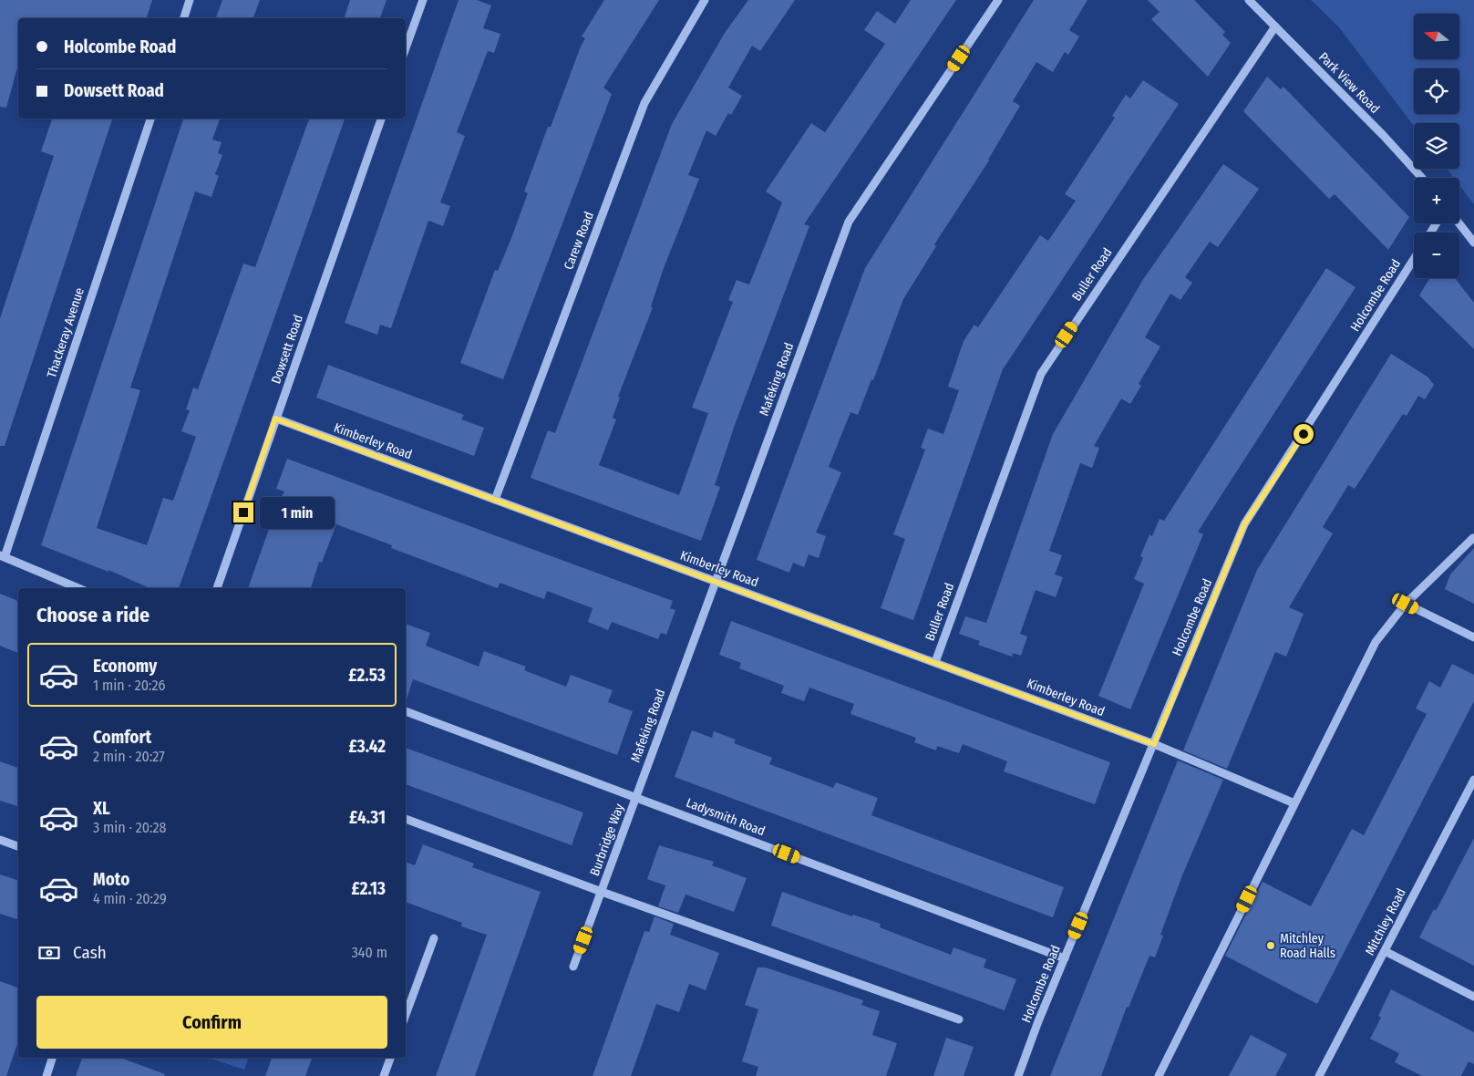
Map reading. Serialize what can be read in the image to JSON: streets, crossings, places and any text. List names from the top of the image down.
{
  "streets": {
    "street": [
      "Park View Road",
      "Carew Road",
      "Buller Road",
      "Holcombe Road",
      "Thackeray Avenue",
      "Dowsett Road",
      "Mafeking Road",
      "Kimberley Road",
      "Ladysmith Road",
      "Burbridge Way",
      "Mitchley Road"
    ]
  },
  "crossings": [
    ["Park View Road", "Buller Road"],
    ["Carew Road", "Kimberley Road"],
    ["Buller Road", "Kimberley Road"],
    ["Holcombe Road", "Kimberley Road"],
    ["Holcombe Road", "Ladysmith Road"],
    ["Dowsett Road", "Kimberley Road"],
    ["Mafeking Road", "Kimberley Road"],
    ["Mafeking Road", "Ladysmith Road"],
    ["Mafeking Road", "Burbridge Way"],
    ["Ladysmith Road", "Burbridge Way"]
  ],
  "places": ["Mitchley Road Halls"],
  "north": "left",
  "page": {
    "map_buttons": ["+", "−"],
    "banner": ["Holcombe Road", "Dowsett Road"],
    "bubble": "1 min",
    "heading": "Choose a ride",
    "list": [
      {
        "name": "Economy",
        "note": "1 min · 20:26",
        "value": "£2.53"
      },
      {
        "name": "Comfort",
        "note": "2 min · 20:27",
        "value": "£3.42"
      },
      {
        "name": "XL",
        "note": "3 min · 20:28",
        "value": "£4.31"
      },
      {
        "name": "Moto",
        "note": "4 min · 20:29",
        "value": "£2.13"
      }
    ],
    "pay": ["Cash", "340 m"],
    "buttons": "Confirm"
  }
}
